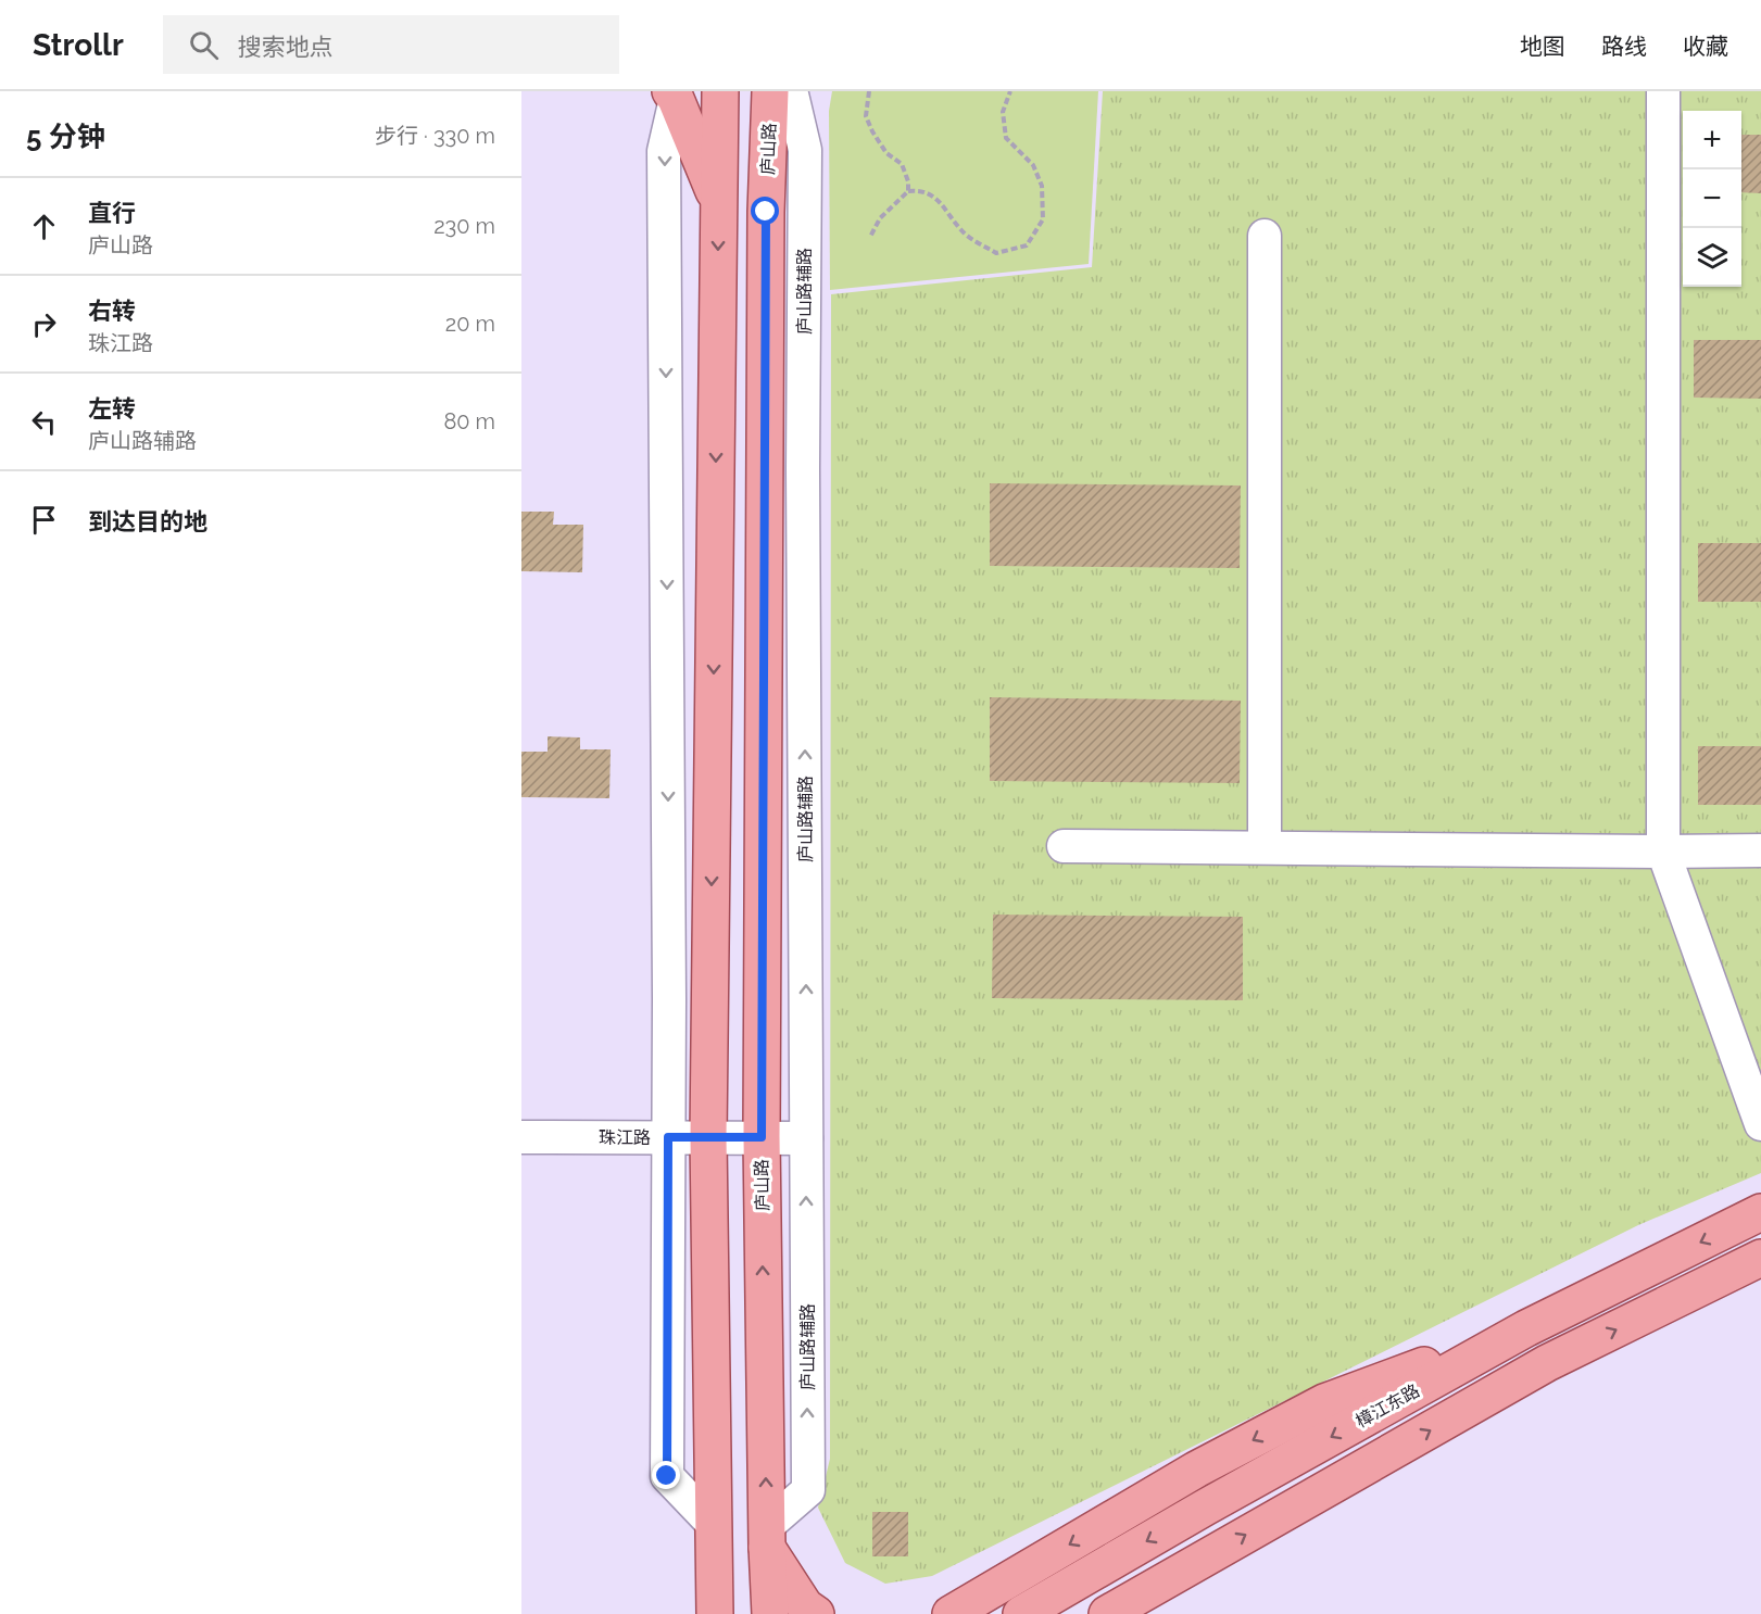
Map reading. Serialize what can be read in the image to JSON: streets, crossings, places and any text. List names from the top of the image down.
{
  "streets": {
    "main road": ["庐山路", "樟江东路"],
    "street": ["庐山路辅路", "珠江路"]
  },
  "crossings": [
    ["庐山路", "庐山路辅路"],
    ["庐山路", "珠江路"],
    ["庐山路辅路", "珠江路"]
  ],
  "page": {
    "header": "Strollr",
    "search": "搜索地点",
    "nav": ["地图", "路线", "收藏"],
    "heading": ["5 分钟", "步行 · 330 m"],
    "map_buttons": ["+", "−"],
    "list": [
      ["直行", "庐山路", "230 m"],
      ["右转", "珠江路", "20 m"],
      ["左转", "庐山路辅路", "80 m"],
      "到达目的地"
    ]
  }
}
